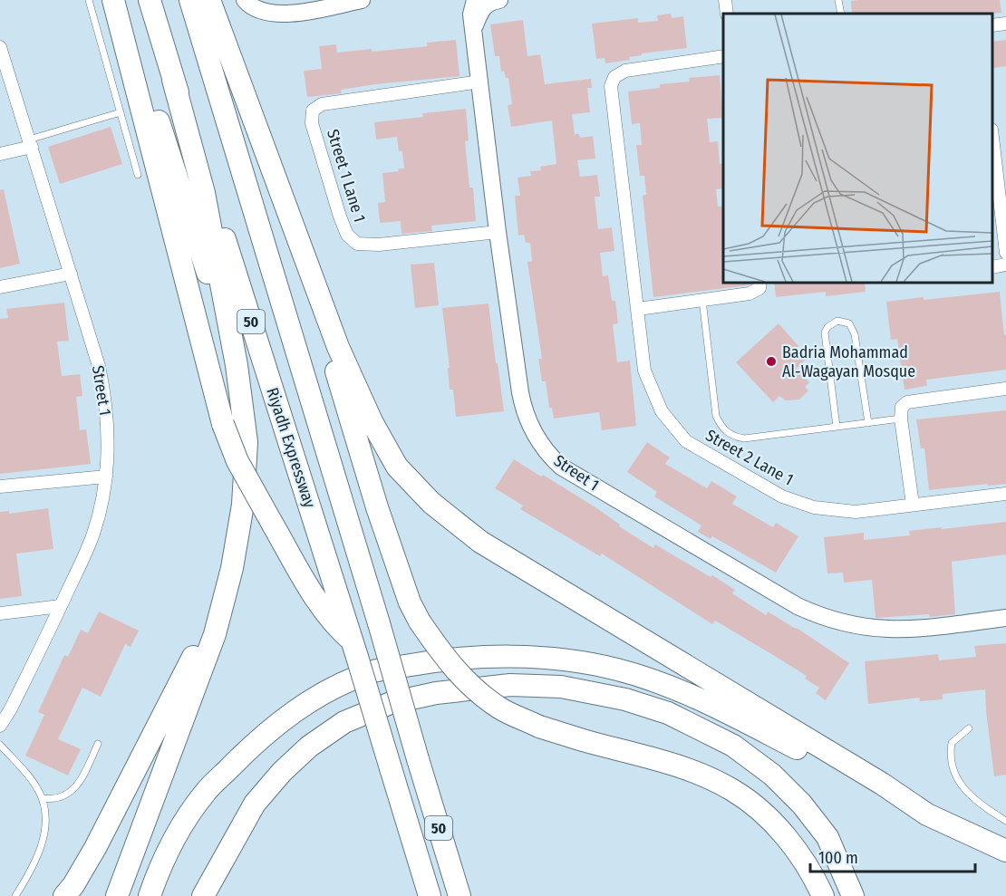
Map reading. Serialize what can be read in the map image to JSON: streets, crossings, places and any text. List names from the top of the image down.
{
  "streets": {
    "highway": ["50", "Riyadh Expressway"],
    "street": ["Street 1 Lane 1", "Street 1", "Street 2 Lane 1"]
  },
  "crossings": [
    ["Street 1 Lane 1", "Street 1"]
  ],
  "places": ["Badria Mohammad Al-Wagayan Mosque"],
  "scale_bar": "100 m"
}
